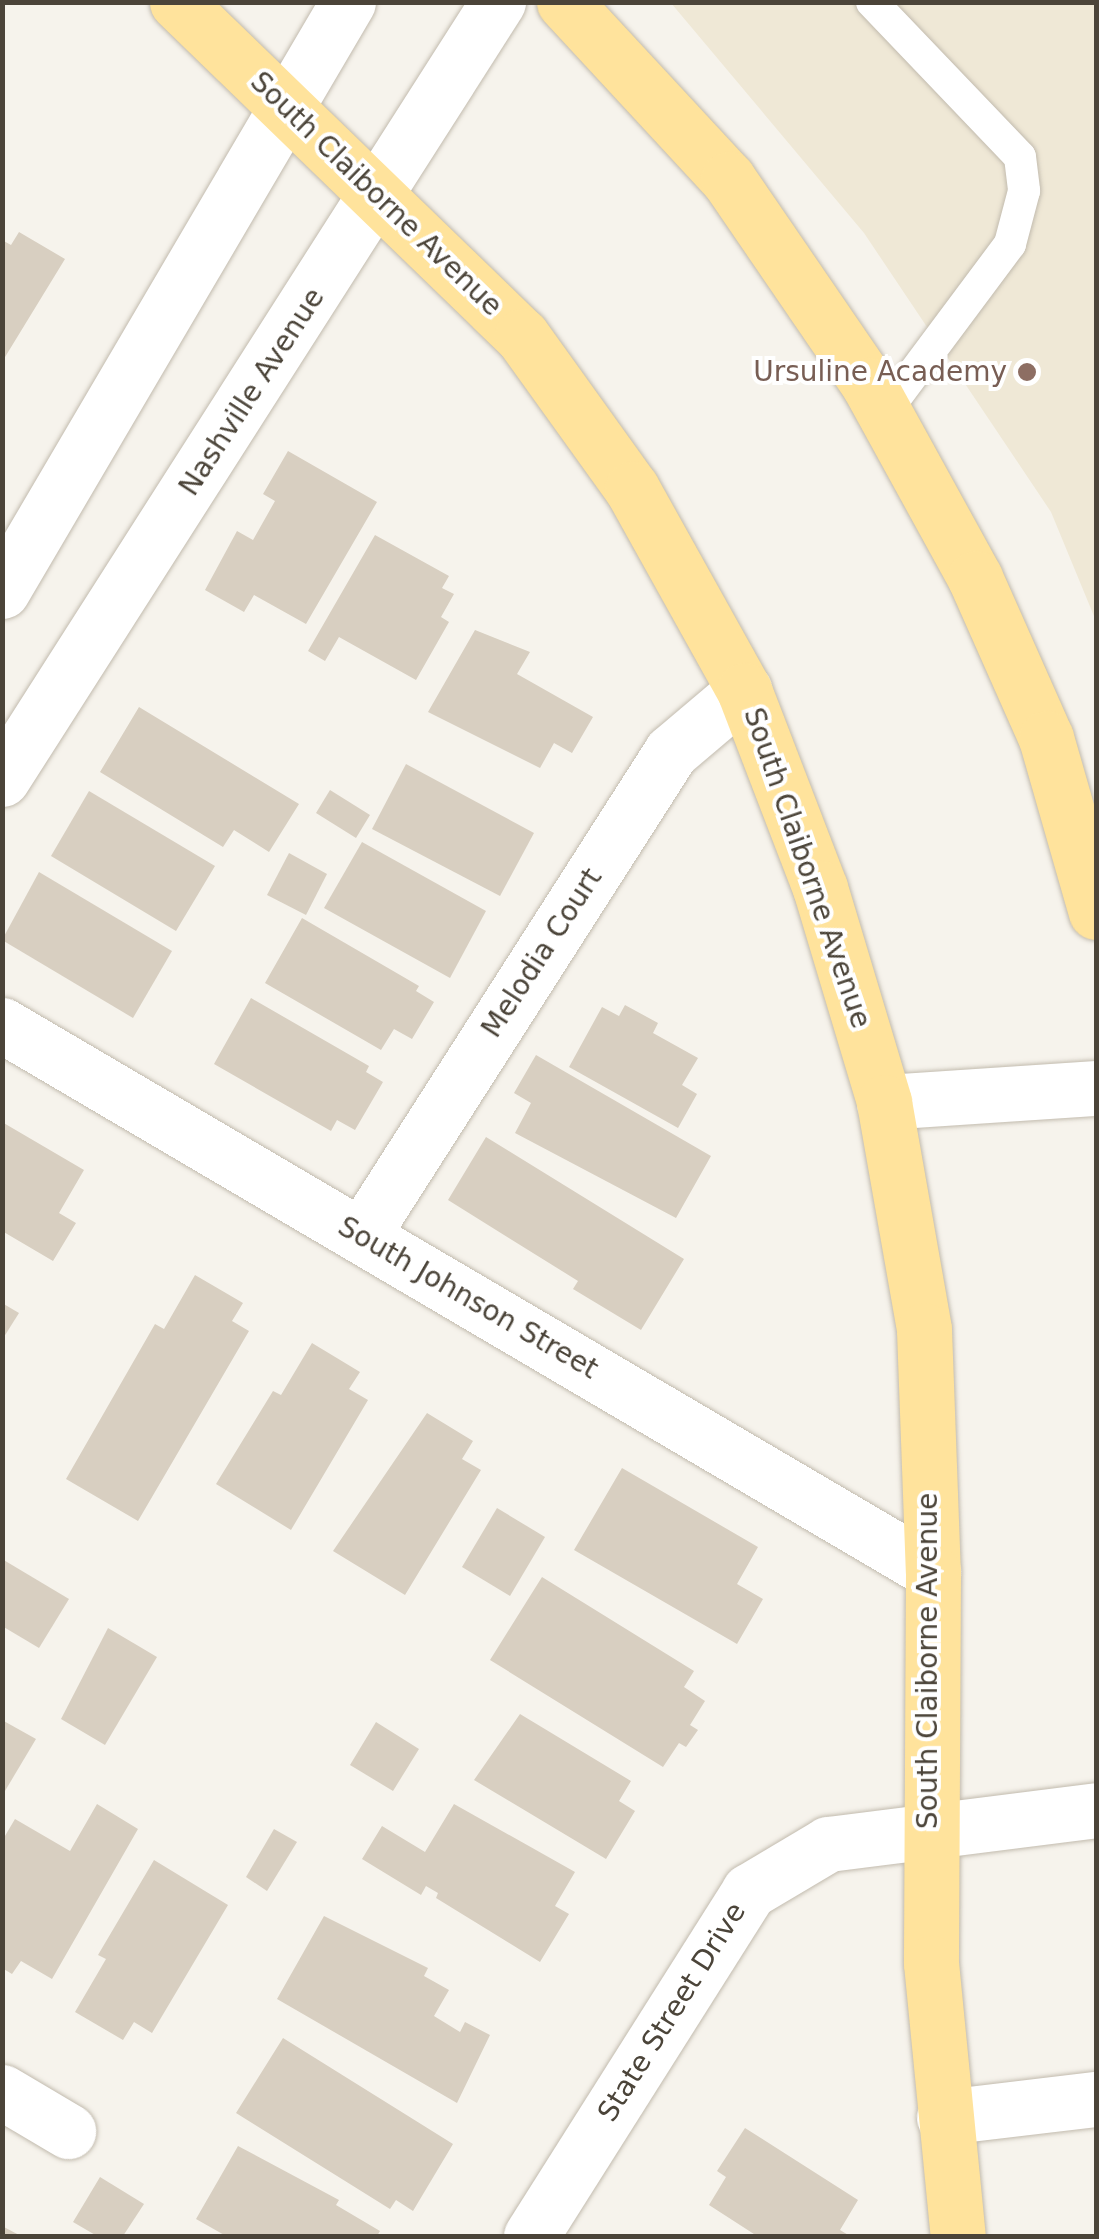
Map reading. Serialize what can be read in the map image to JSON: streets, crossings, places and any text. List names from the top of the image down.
{
  "streets": {
    "main road": ["South Claiborne Avenue"],
    "street": [
      "Nashville Avenue",
      "Melodia Court",
      "South Johnson Street",
      "State Street Drive"
    ]
  },
  "crossings": [
    ["South Claiborne Avenue", "Nashville Avenue"],
    ["South Claiborne Avenue", "Melodia Court"],
    ["South Claiborne Avenue", "South Johnson Street"],
    ["South Claiborne Avenue", "State Street Drive"],
    ["Melodia Court", "South Johnson Street"]
  ],
  "places": ["Ursuline Academy"]
}
